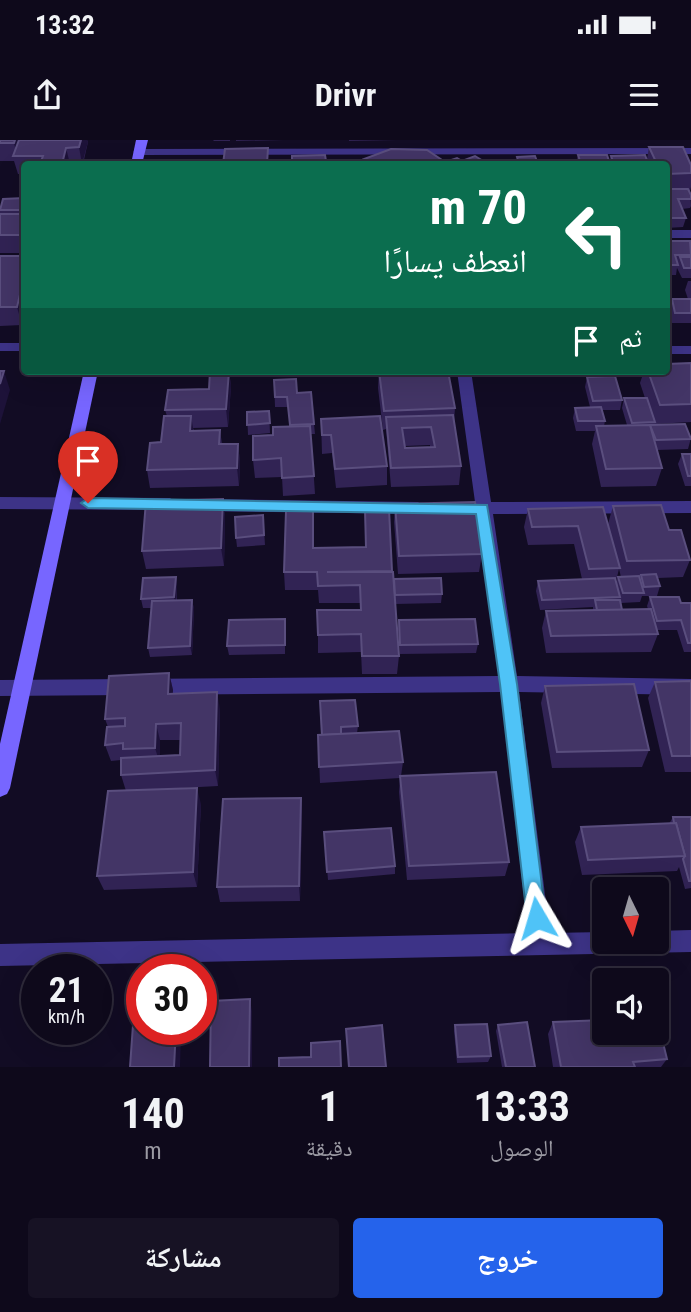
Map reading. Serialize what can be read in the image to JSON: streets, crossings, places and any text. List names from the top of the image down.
{
  "north": "bottom",
  "page": {
    "status": "13:32",
    "header": "Drivr",
    "turn": ["70 m", "انعطف يسارًا"],
    "then": "ثم",
    "speed": "21 km/h",
    "limit": "30",
    "eta": [
      "13:33",
      "الوصول",
      "1",
      "دقيقة",
      "140",
      "m"
    ],
    "buttons": ["خروج", "مشاركة"]
  }
}
